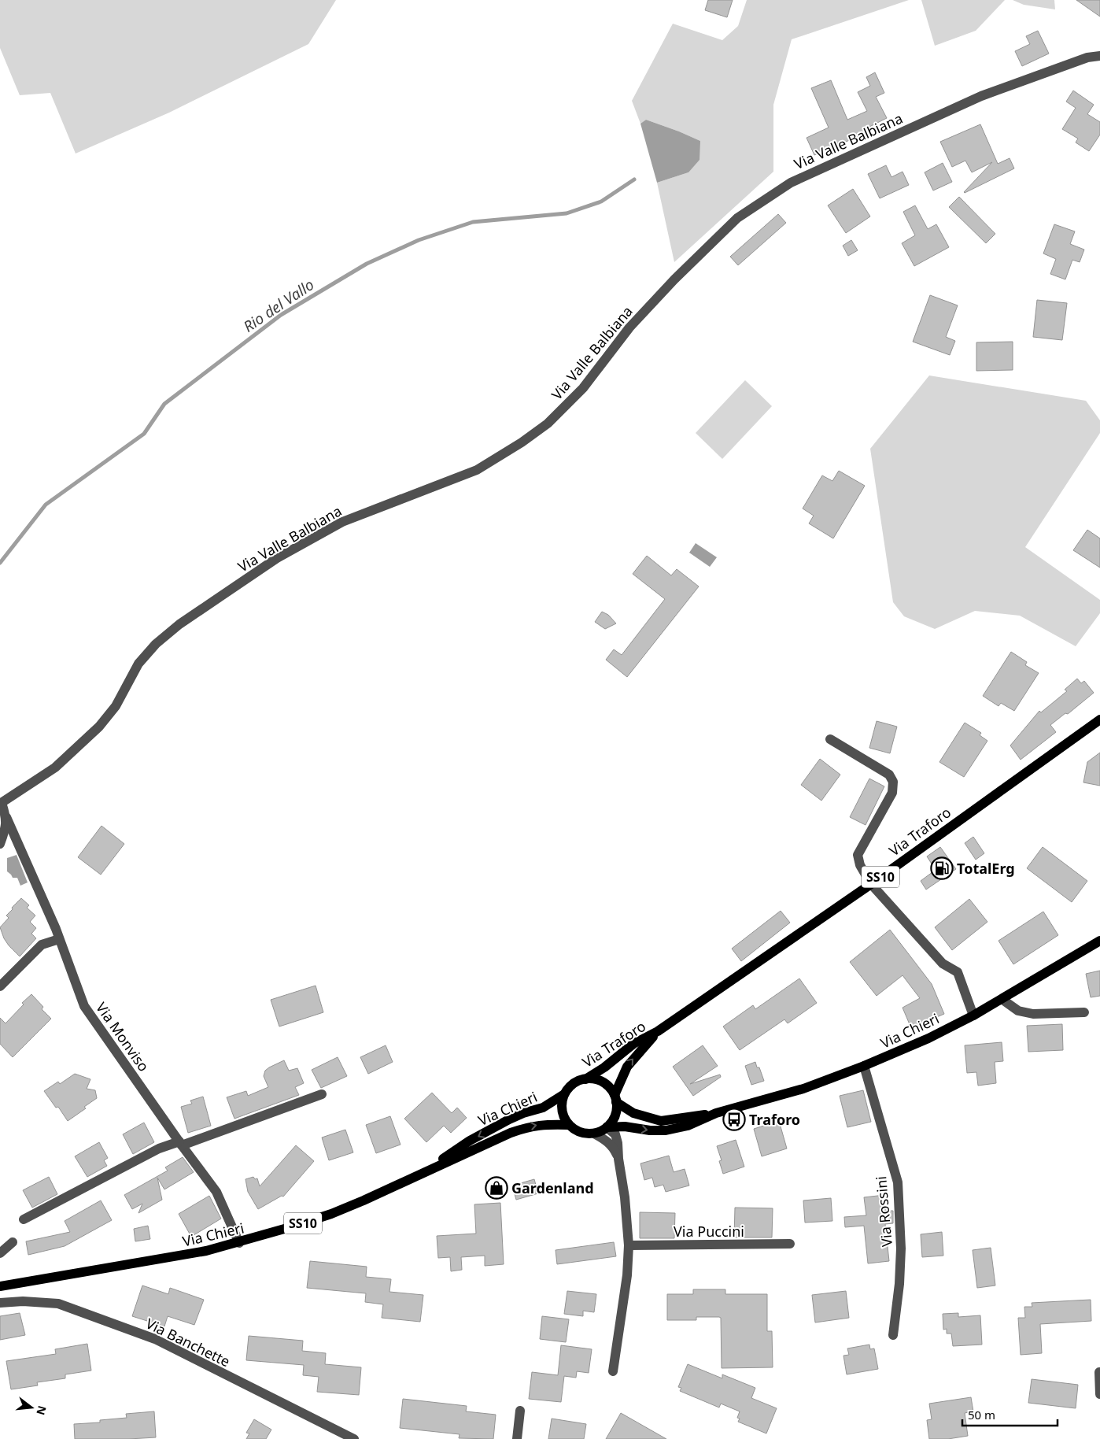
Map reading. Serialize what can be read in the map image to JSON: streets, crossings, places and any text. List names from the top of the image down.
{
  "streets": {
    "main road": ["Via Traforo", "SS10", "Via Chieri"],
    "street": [
      "Via Valle Balbiana",
      "Via Monviso",
      "Via Rossini",
      "Via Puccini",
      "Via Banchette"
    ]
  },
  "crossings": [
    ["Via Valle Balbiana", "Via Monviso"],
    ["Via Traforo", "Via Chieri"],
    ["Via Chieri", "Via Monviso"],
    ["Via Chieri", "Via Rossini"]
  ],
  "water": ["Rio del Vallo"],
  "places": {
    "fuel station": ["TotalErg"],
    "bus stop": ["Traforo"],
    "shop": ["Gardenland"]
  },
  "scale_bar": "50 m",
  "north": "right"
}
